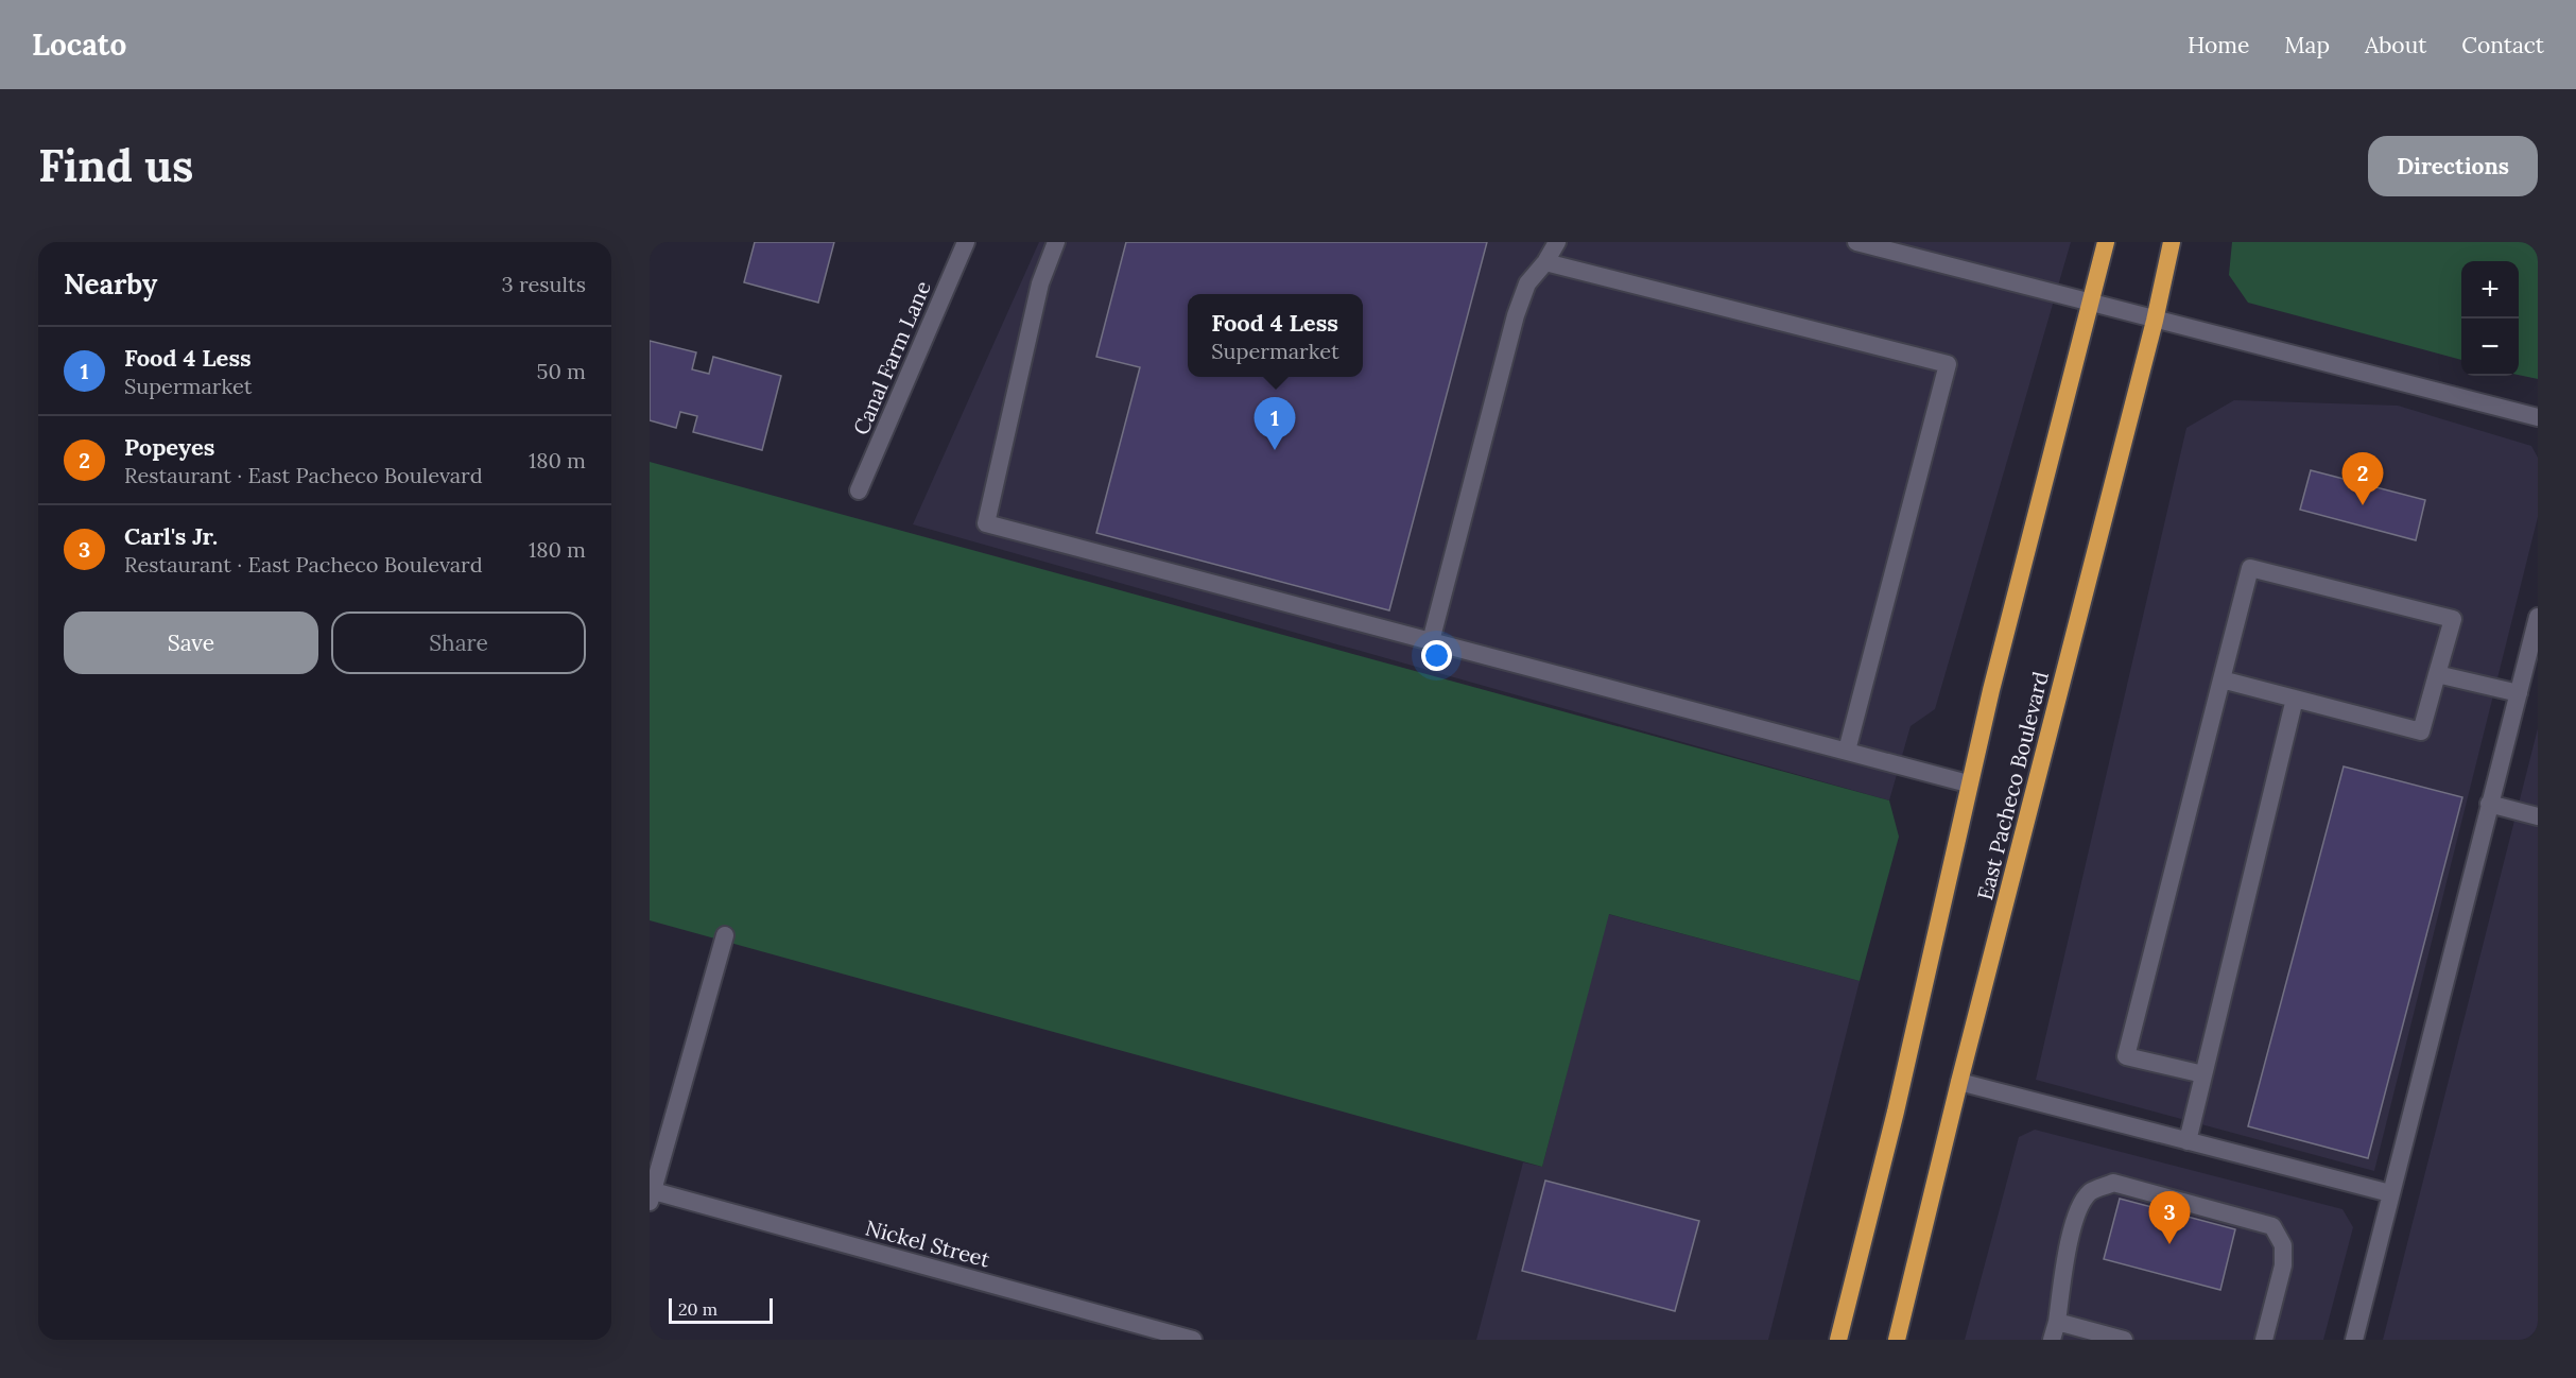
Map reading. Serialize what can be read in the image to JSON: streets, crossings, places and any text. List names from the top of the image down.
{
  "streets": {
    "highway": ["East Pacheco Boulevard"],
    "street": ["Canal Farm Lane", "Nickel Street"]
  },
  "scale_bar": "20 m",
  "page": {
    "header": "Locato",
    "nav": [
      "Home",
      "Map",
      "About",
      "Contact"
    ],
    "buttons": [
      "Directions",
      ["Save", "Share"]
    ],
    "title": "Find us",
    "heading": ["Nearby", "3 results"],
    "map_buttons": ["+", "−"],
    "popup": ["Food 4 Less", "Supermarket"],
    "list": [
      {
        "mark": "1",
        "name": "Food 4 Less",
        "note": "Supermarket",
        "value": "50 m"
      },
      {
        "mark": "2",
        "name": "Popeyes",
        "note": "Restaurant · East Pacheco Boulevard",
        "value": "180 m"
      },
      {
        "mark": "3",
        "name": "Carl's Jr.",
        "note": "Restaurant · East Pacheco Boulevard",
        "value": "180 m"
      }
    ],
    "pins": ["1", "2", "3"],
    "scale": "20 m"
  }
}
